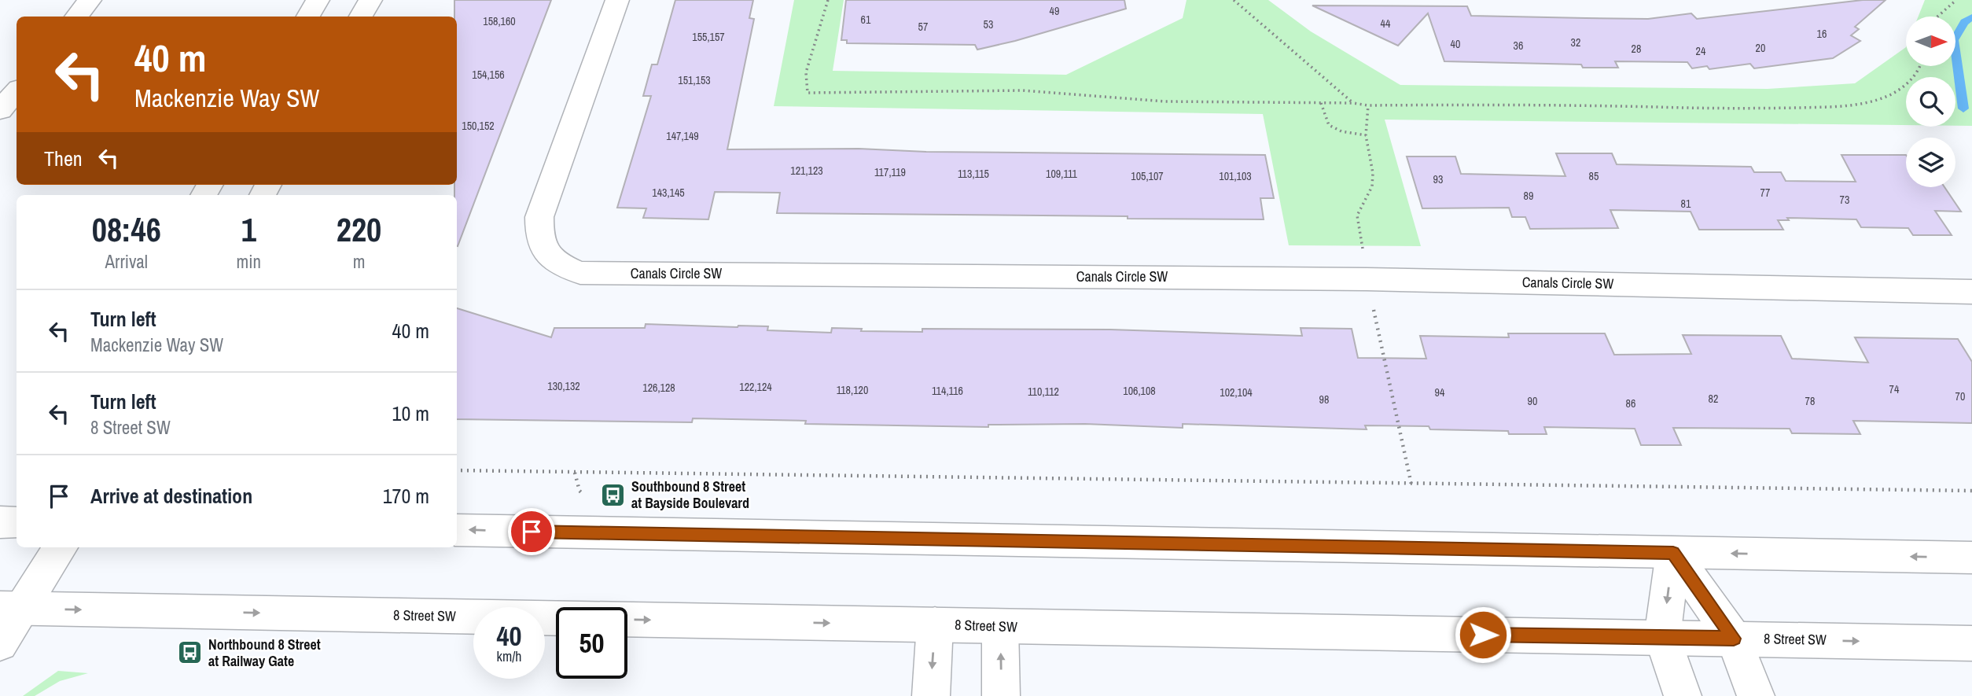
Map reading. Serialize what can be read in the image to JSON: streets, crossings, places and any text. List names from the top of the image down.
{
  "streets": {
    "main road": ["Canals Circle SW", "8 Street SW"]
  },
  "places": {
    "bus stop": ["Southbound 8 Street at Bayside Boulevard", "Northbound 8 Street at Railway Gate"]
  },
  "house_numbers": [
    "49",
    "61",
    "158,160",
    "44",
    "53",
    "57",
    "16",
    "155,157",
    "32",
    "40",
    "36",
    "20",
    "28",
    "24",
    "154,156",
    "151,153",
    "150,152",
    "147,149",
    "121,123",
    "117,119",
    "113,115",
    "109,111",
    "105,107",
    "101,103",
    "85",
    "93",
    "143,145",
    "77",
    "89",
    "73",
    "81",
    "130,132",
    "122,124",
    "126,128",
    "74",
    "118,120",
    "114,116",
    "106,108",
    "110,112",
    "102,104",
    "94",
    "70",
    "82",
    "98",
    "90",
    "78",
    "86"
  ],
  "north": "right",
  "page": {
    "turn": ["40 m", "Mackenzie Way SW"],
    "then": "Then",
    "eta": [
      "08:46",
      "Arrival",
      "1",
      "min",
      "220",
      "m"
    ],
    "list": [
      {
        "name": "Turn left",
        "note": "Mackenzie Way SW",
        "value": "40 m"
      },
      {
        "name": "Turn left",
        "note": "8 Street SW",
        "value": "10 m"
      },
      {
        "name": "Arrive at destination",
        "value": "170 m"
      }
    ],
    "speed": "40 km/h",
    "limit": "50"
  }
}
